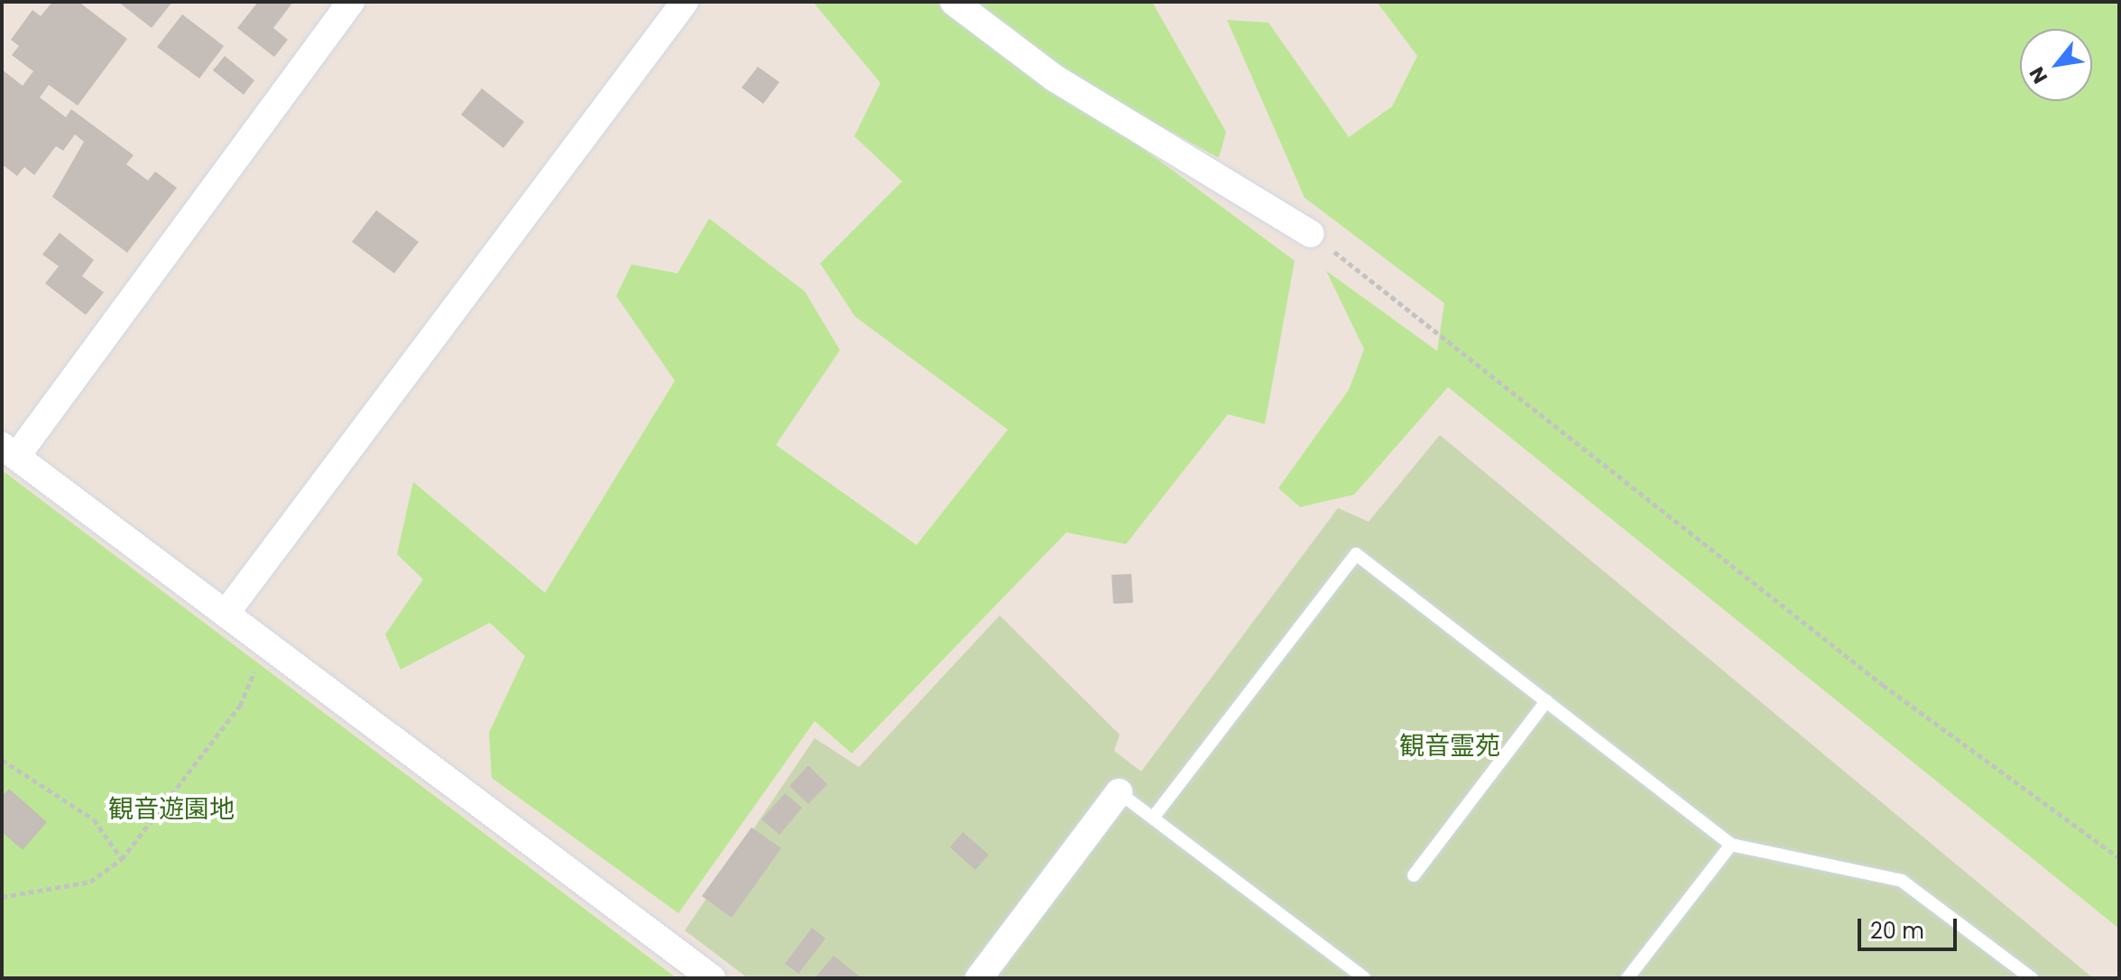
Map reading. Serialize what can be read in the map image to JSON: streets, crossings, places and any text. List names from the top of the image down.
{
  "parks": ["観音霊苑", "観音遊園地"],
  "scale_bar": "20 m",
  "north": "bottom left"
}
